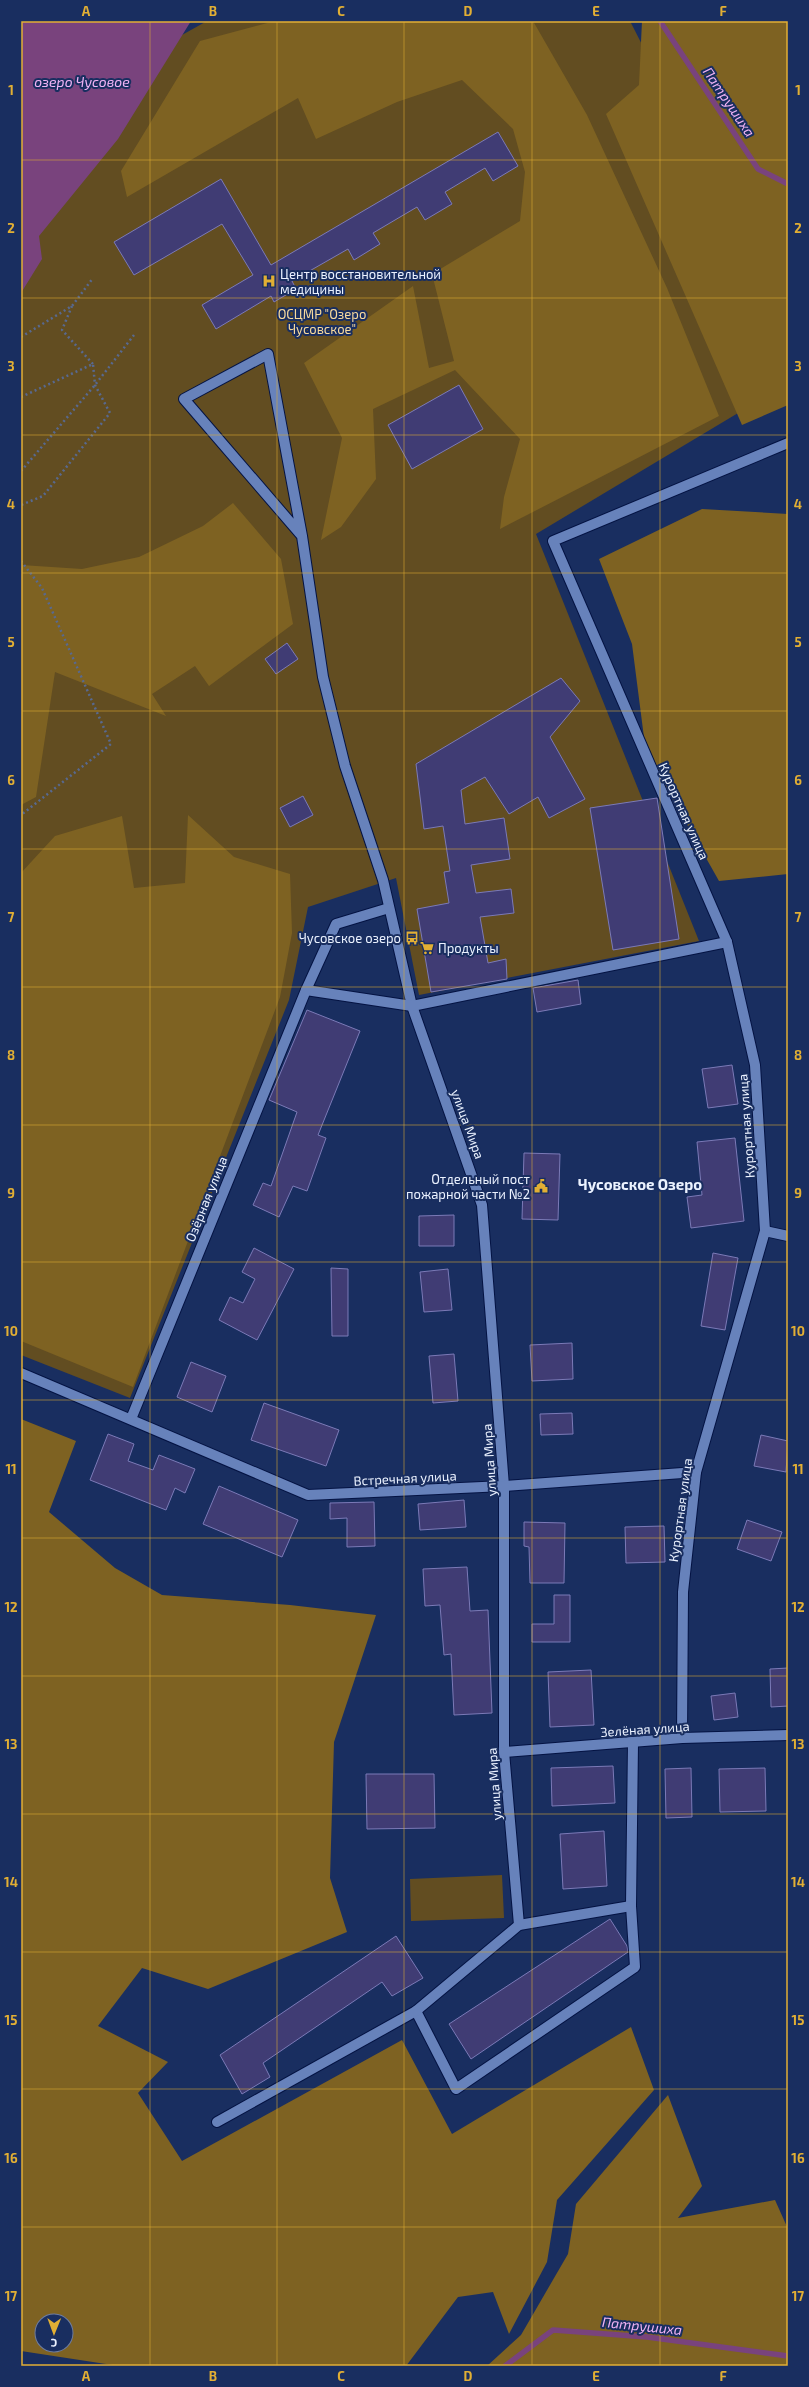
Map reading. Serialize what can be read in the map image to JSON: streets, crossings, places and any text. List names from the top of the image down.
{
  "streets": {
    "street": [
      "Курортная улица",
      "улица Мира",
      "Озёрная улица",
      "Встречная улица",
      "Зелёная улица"
    ]
  },
  "crossings": [
    ["Курортная улица", "Встречная улица"],
    ["Курортная улица", "Зелёная улица"],
    ["улица Мира", "Озёрная улица"],
    ["улица Мира", "Встречная улица"],
    ["улица Мира", "Зелёная улица"],
    ["Озёрная улица", "Встречная улица"]
  ],
  "districts": ["Чусовское Озеро"],
  "water": ["озеро Чусовое", "Патрушиха"],
  "parks": ["ОСЦМР \"Озеро Чусовское\""],
  "places": {
    "hospital": ["Центр восстановительной медицины"],
    "bus stop": ["Чусовское озеро"],
    "supermarket": ["Продукты"],
    "public building": ["Отдельный пост пожарной части №2"]
  },
  "north": "bottom",
  "grid": {
    "columns": [
      "A",
      "B",
      "C",
      "D",
      "E",
      "F"
    ],
    "rows": [
      "1",
      "2",
      "3",
      "4",
      "5",
      "6",
      "7",
      "8",
      "9",
      "10",
      "11",
      "12",
      "13",
      "14",
      "15",
      "16",
      "17"
    ]
  }
}
